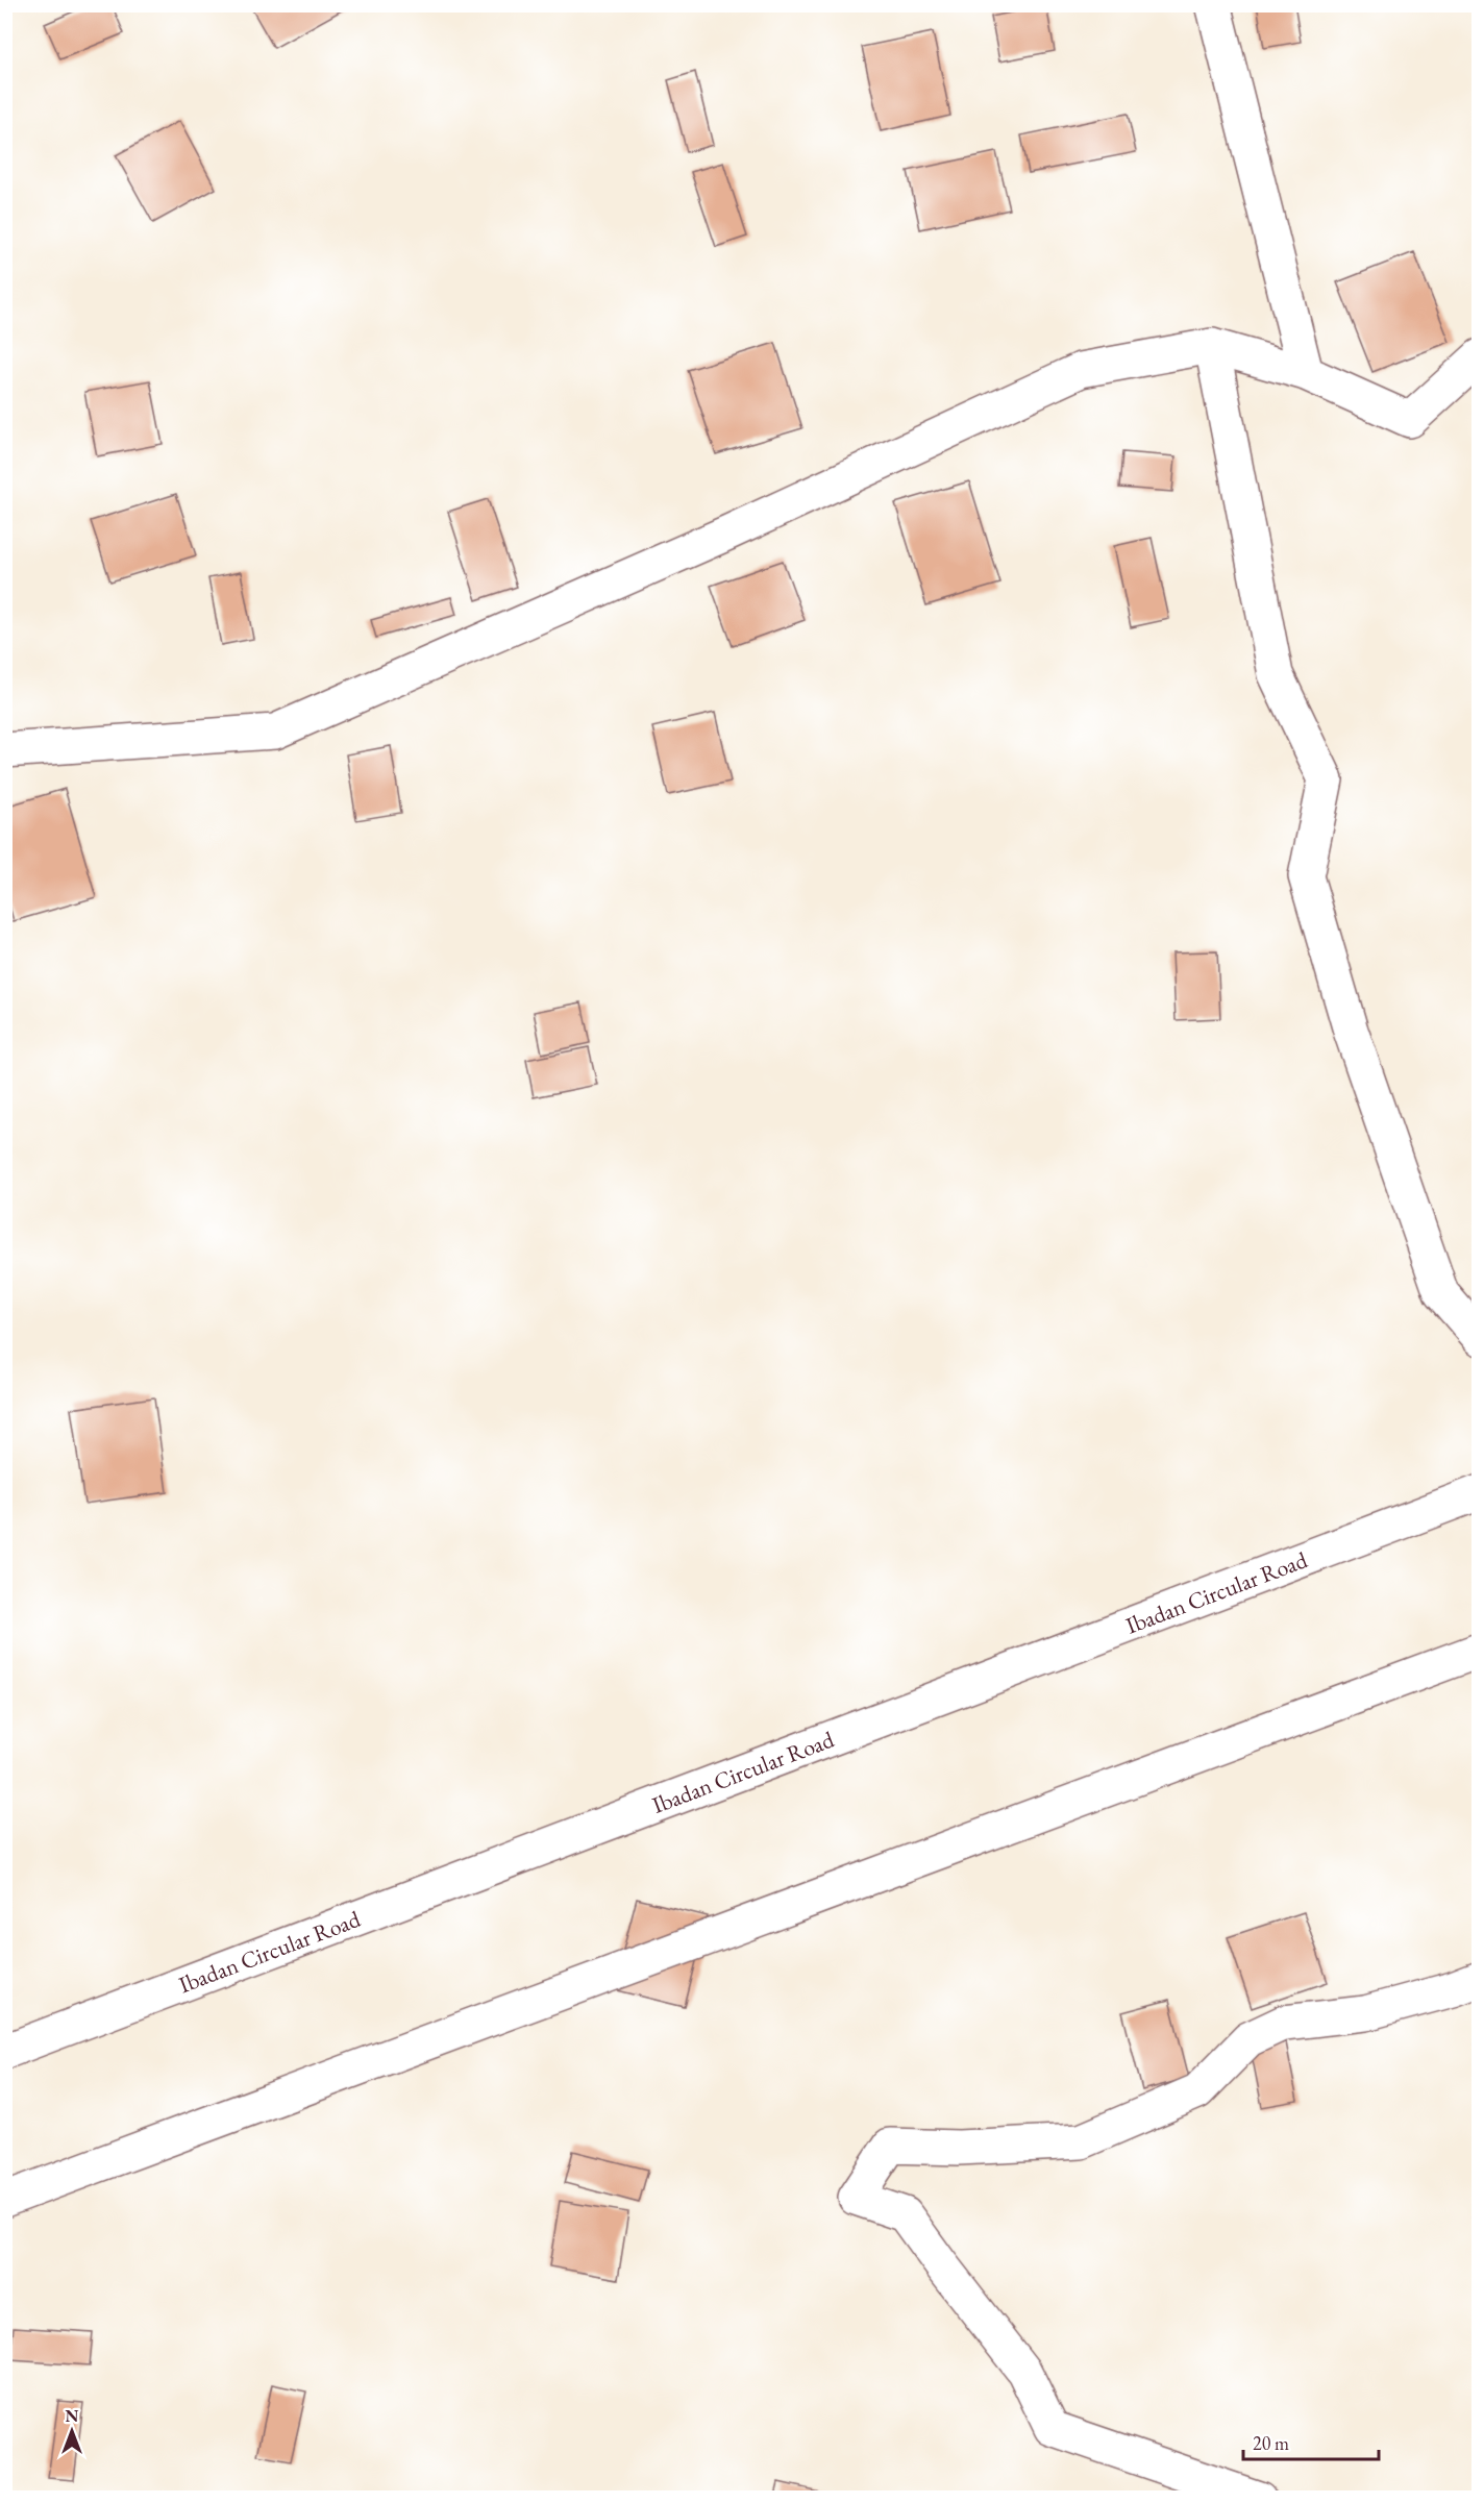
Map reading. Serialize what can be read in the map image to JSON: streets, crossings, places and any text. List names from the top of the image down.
{
  "streets": {
    "main road": ["Ibadan Circular Road"]
  },
  "scale_bar": "20 m",
  "north": "top"
}
